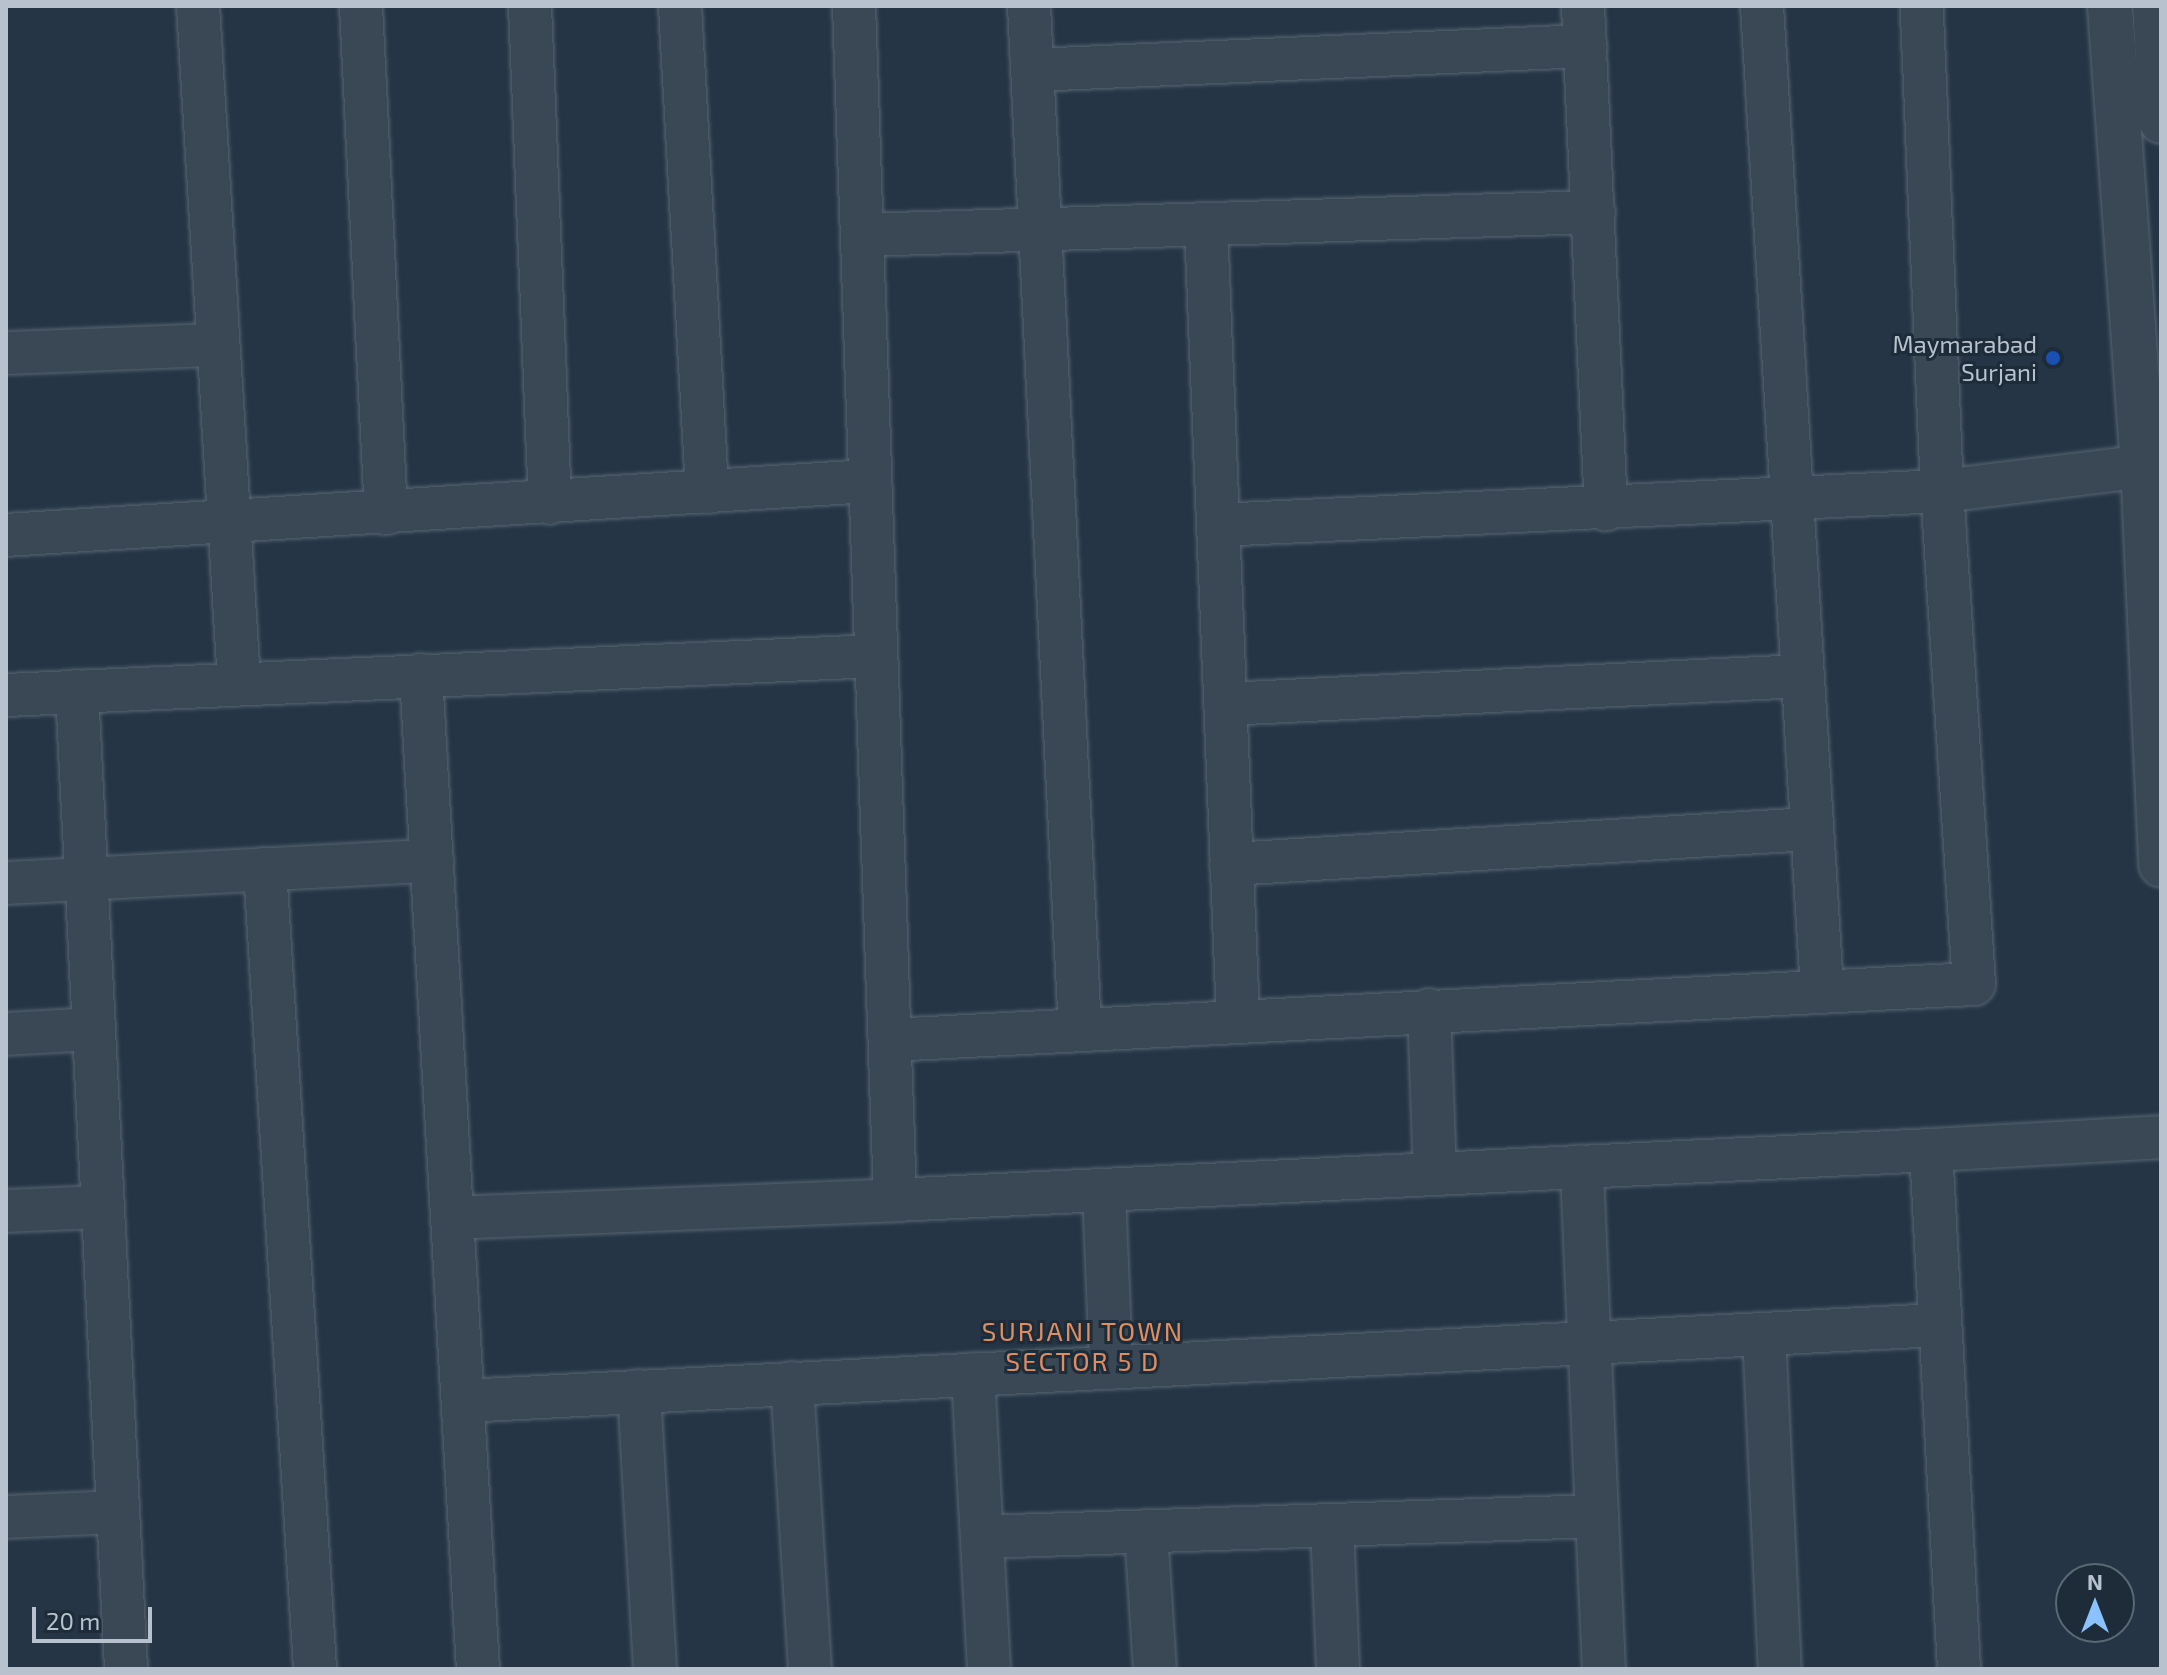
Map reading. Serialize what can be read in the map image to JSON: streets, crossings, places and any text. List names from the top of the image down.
{
  "districts": ["SURJANI TOWN SECTOR 5 D"],
  "places": ["Maymarabad Surjani"],
  "scale_bar": "20 m",
  "north": "top"
}
